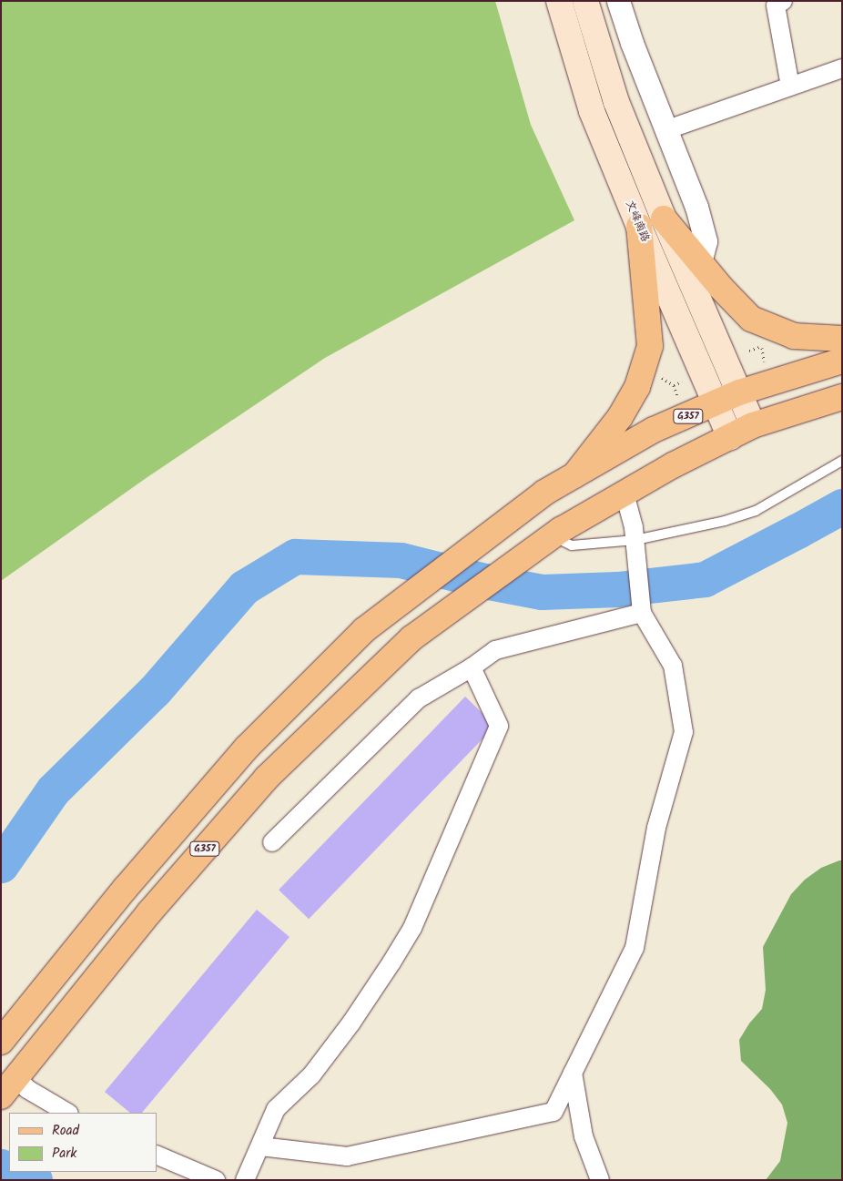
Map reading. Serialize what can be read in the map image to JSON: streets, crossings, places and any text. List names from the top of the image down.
{
  "streets": {
    "main road": ["文峰南路", "G357"]
  },
  "crossings": [
    ["文峰南路", "G357"]
  ],
  "legend": ["Road", "Park"]
}
